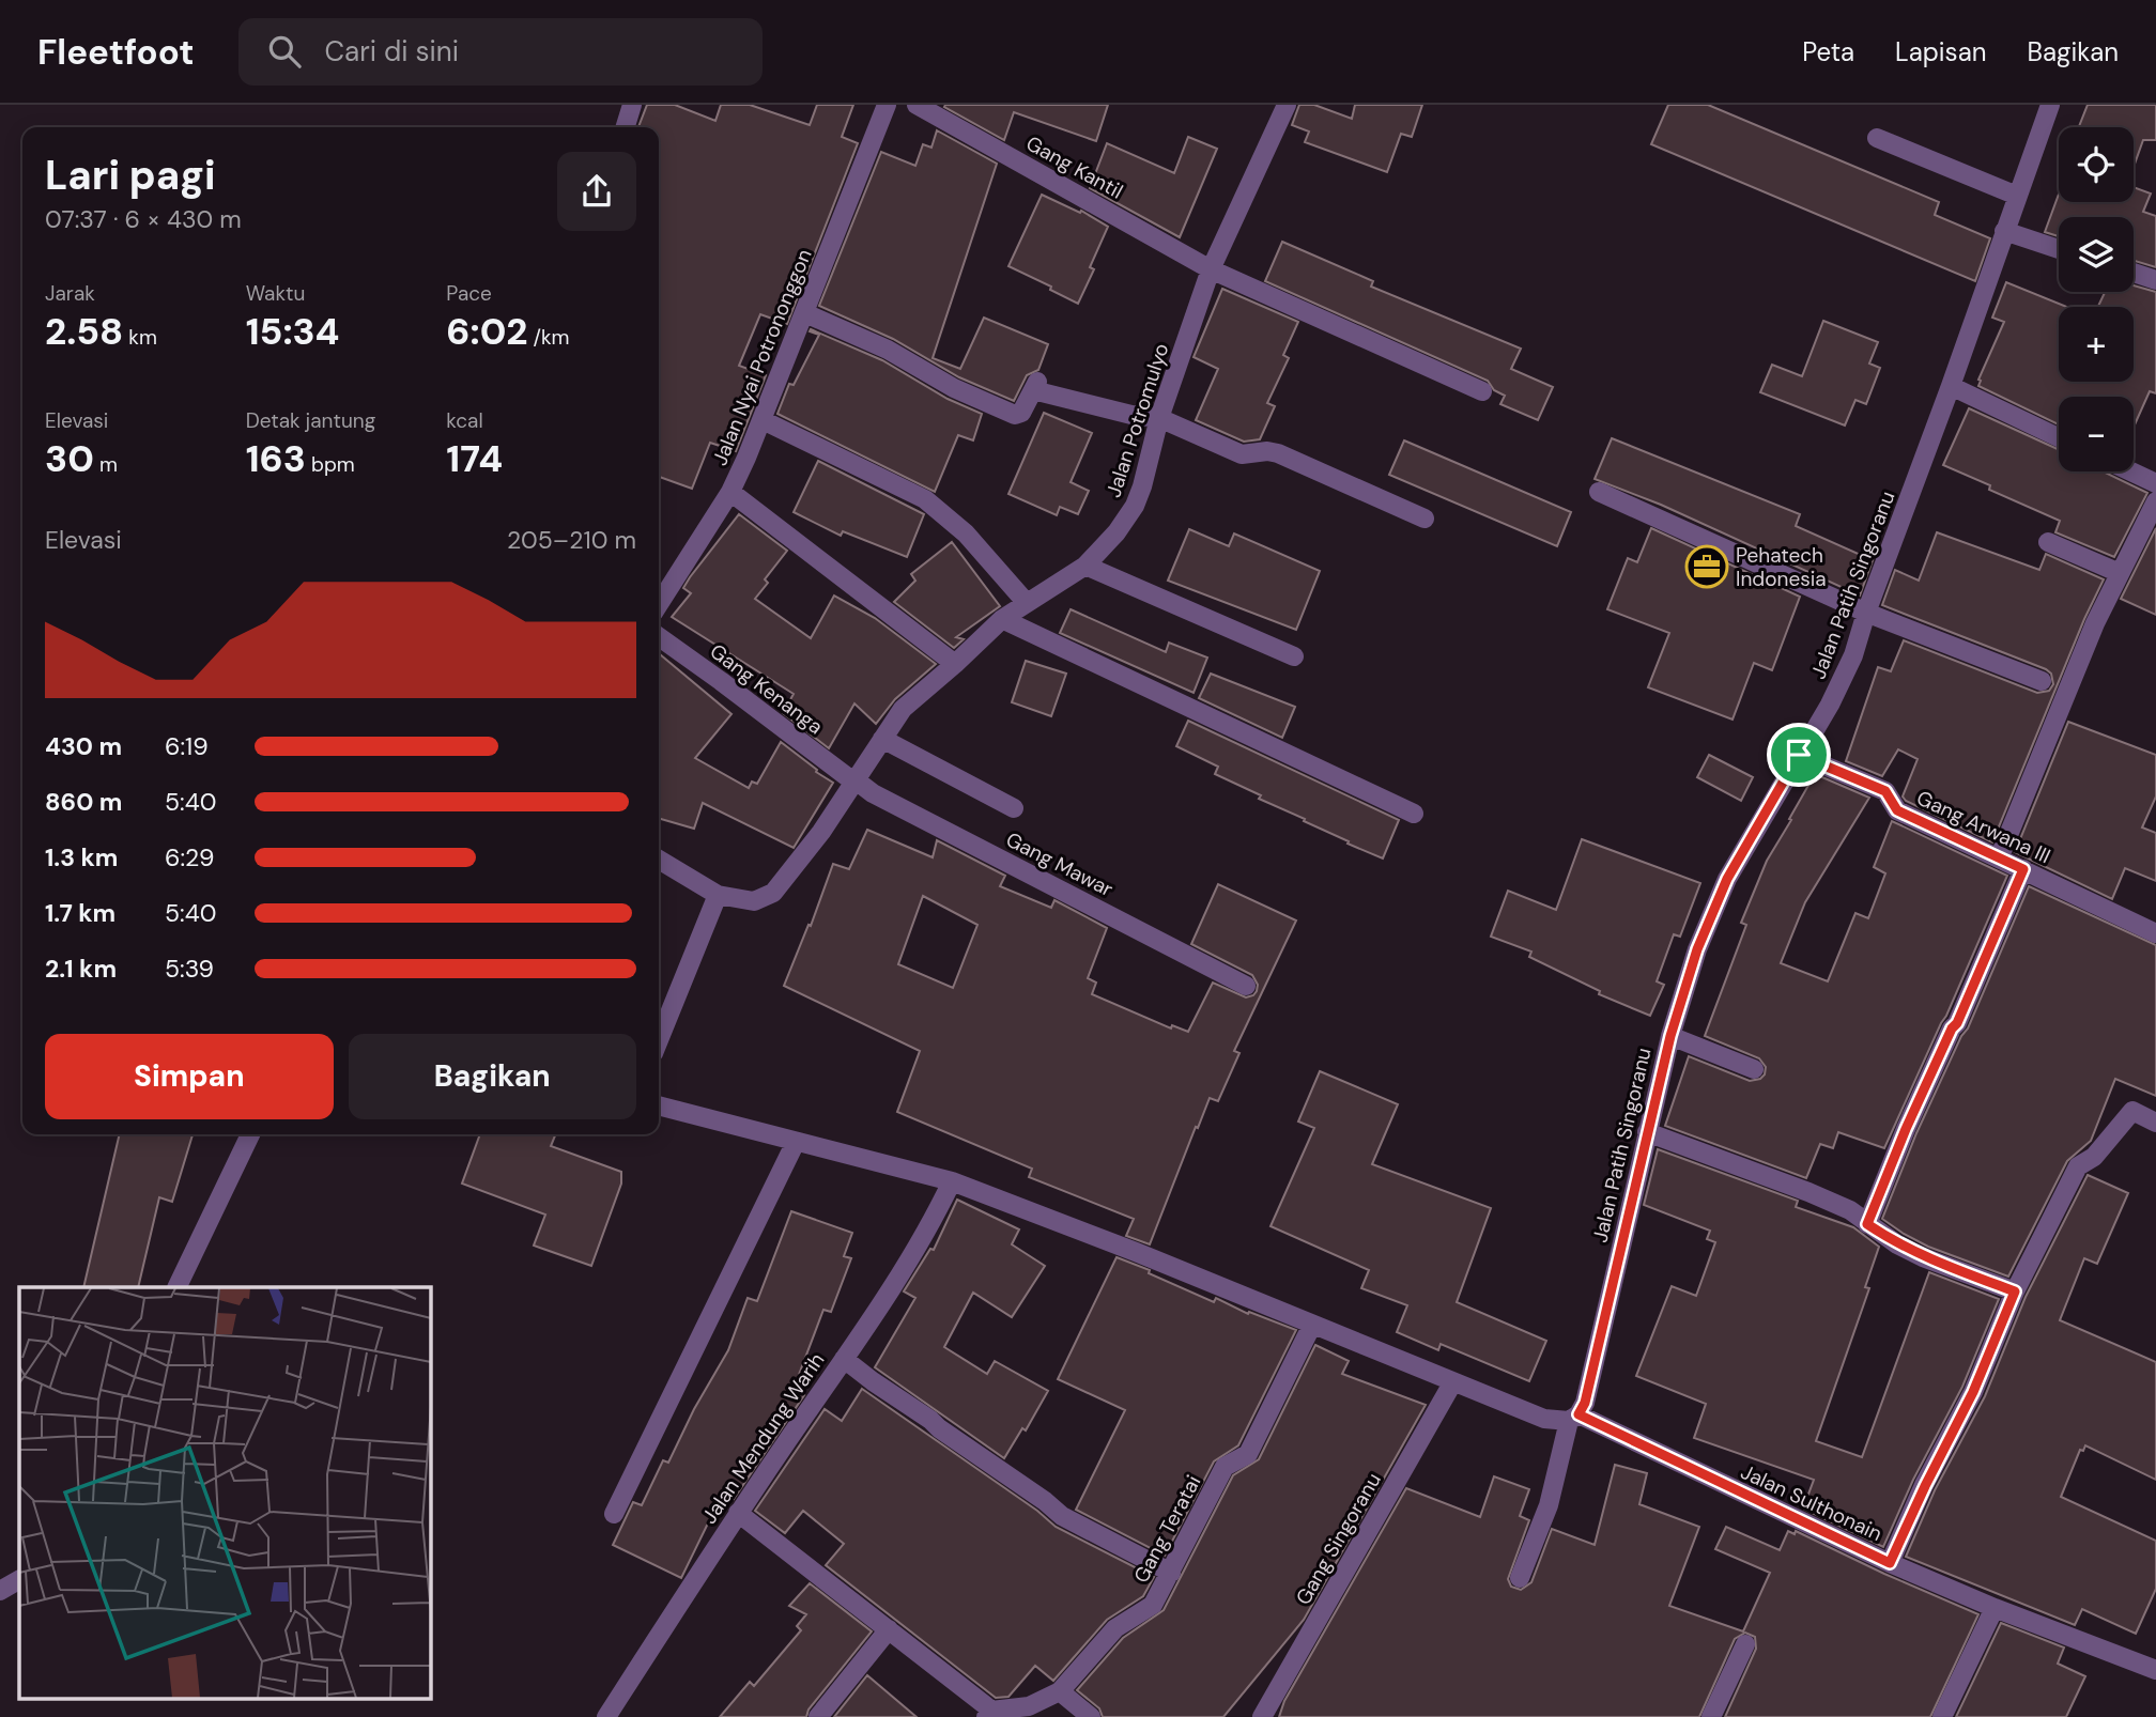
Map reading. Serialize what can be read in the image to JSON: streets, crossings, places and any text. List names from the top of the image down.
{
  "streets": {
    "street": [
      "Gang Kantil",
      "Jalan Nyai Potrononggon",
      "Jalan Potromulyo",
      "Jalan Patih Singoranu",
      "Gang Kenanga",
      "Gang Arwana III",
      "Gang Mawar",
      "Jalan Mendung Warih",
      "Jalan Sulthonain",
      "Gang Teratai",
      "Gang Singoranu"
    ]
  },
  "crossings": [
    ["Gang Kantil", "Jalan Potromulyo"],
    ["Jalan Potromulyo", "Gang Kenanga"],
    ["Jalan Potromulyo", "Gang Mawar"],
    ["Jalan Patih Singoranu", "Gang Arwana III"],
    ["Jalan Patih Singoranu", "Jalan Sulthonain"],
    ["Gang Kenanga", "Gang Mawar"],
    ["Jalan Mendung Warih", "Jalan Sulthonain"],
    ["Jalan Sulthonain", "Gang Teratai"],
    ["Jalan Sulthonain", "Gang Singoranu"]
  ],
  "places": {
    "office": ["Pehatech Indonesia"]
  },
  "page": {
    "header": "Fleetfoot",
    "search": "Cari di sini",
    "nav": ["Peta", "Lapisan", "Bagikan"],
    "map_buttons": ["+", "−"],
    "heading": ["Lari pagi", "07:37 · 6 × 430 m"],
    "stats": [
      ["Jarak", "2.58 km"],
      ["Waktu", "15:34"],
      ["Pace", "6:02 /km"],
      ["Elevasi", "30 m"],
      ["Detak jantung", "163 bpm"],
      ["kcal", "174"]
    ],
    "chart": ["Elevasi", "205–210 m"],
    "list": [
      {
        "name": "430 m",
        "note": "6:19"
      },
      {
        "name": "860 m",
        "note": "5:40"
      },
      {
        "name": "1.3 km",
        "note": "6:29"
      },
      {
        "name": "1.7 km",
        "note": "5:40"
      },
      {
        "name": "2.1 km",
        "note": "5:39"
      }
    ],
    "buttons": ["Simpan", "Bagikan"]
  }
}
